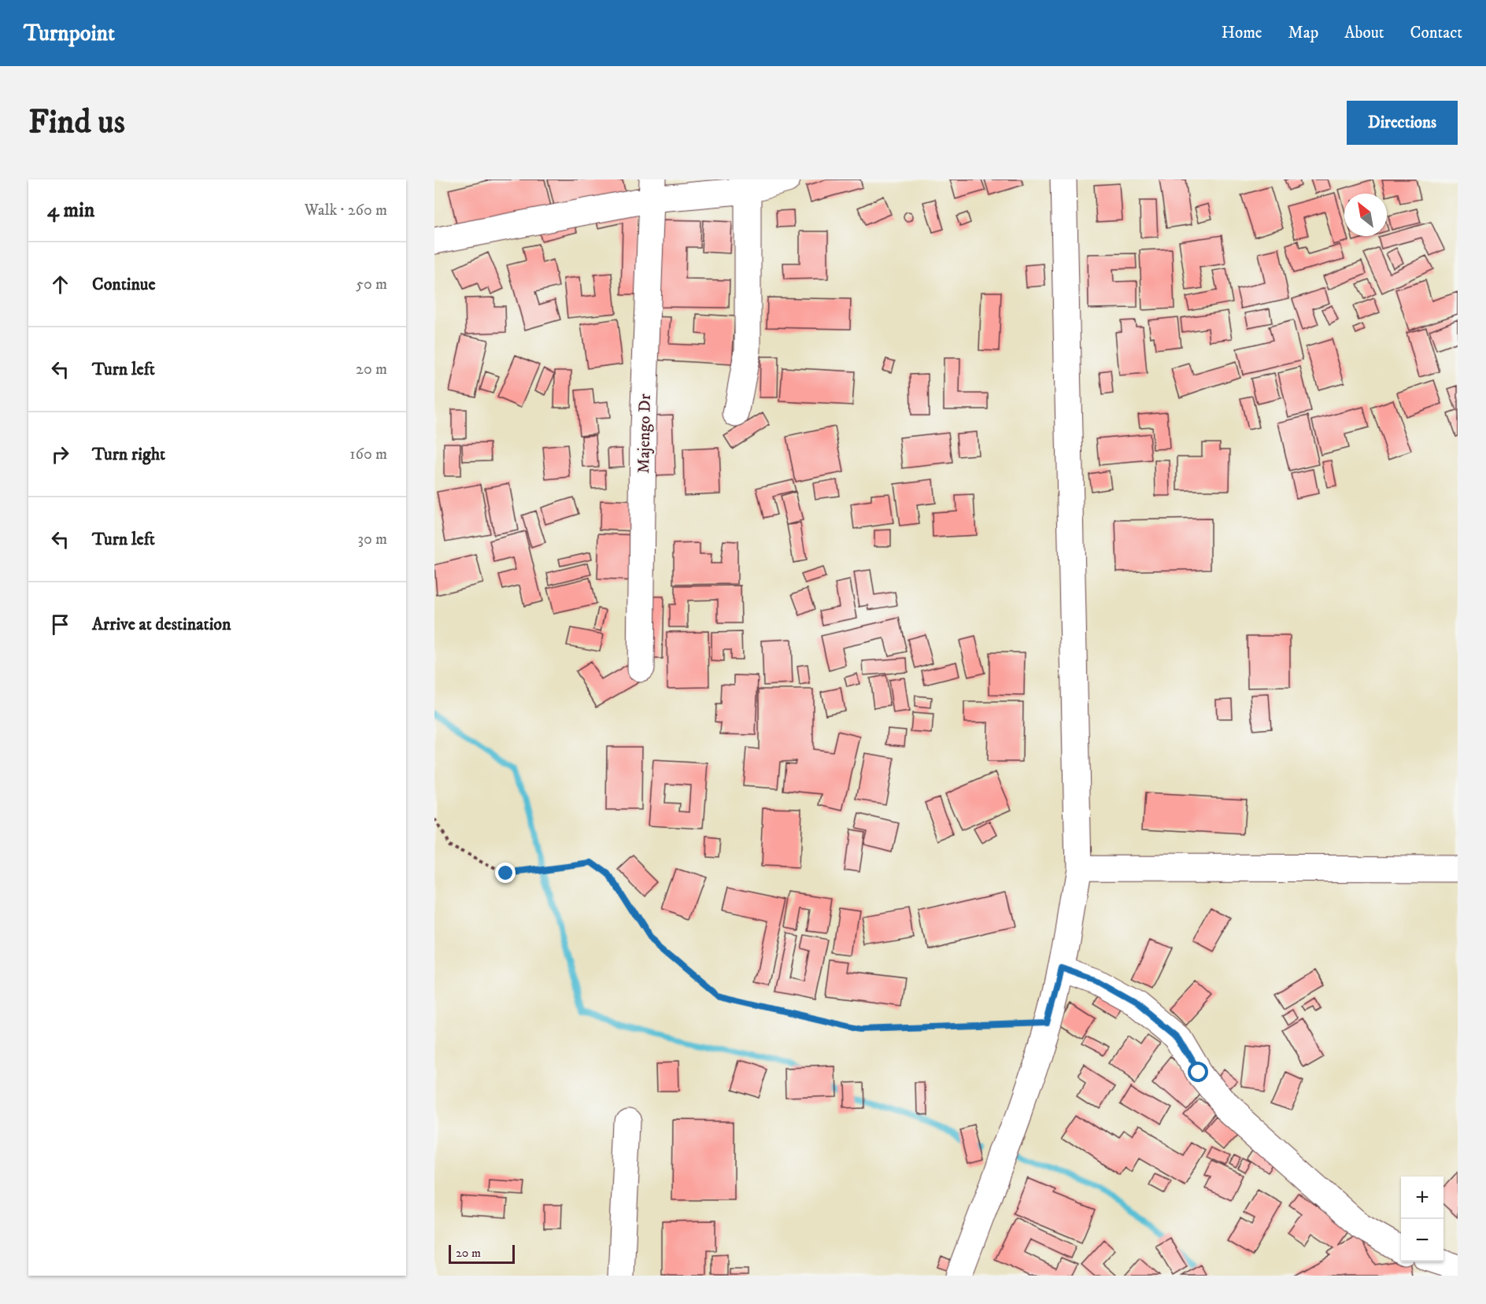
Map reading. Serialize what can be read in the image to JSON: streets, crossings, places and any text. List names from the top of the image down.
{
  "streets": {
    "street": ["Majengo Dr"]
  },
  "scale_bar": "20 m",
  "north": "top left",
  "page": {
    "header": "Turnpoint",
    "nav": [
      "Home",
      "Map",
      "About",
      "Contact"
    ],
    "buttons": "Directions",
    "title": "Find us",
    "heading": ["4 min", "Walk · 260 m"],
    "list": [
      ["Continue", "50 m"],
      ["Turn left", "20 m"],
      ["Turn right", "160 m"],
      ["Turn left", "30 m"],
      "Arrive at destination"
    ],
    "map_buttons": ["+", "−"],
    "scale": "20 m"
  }
}
